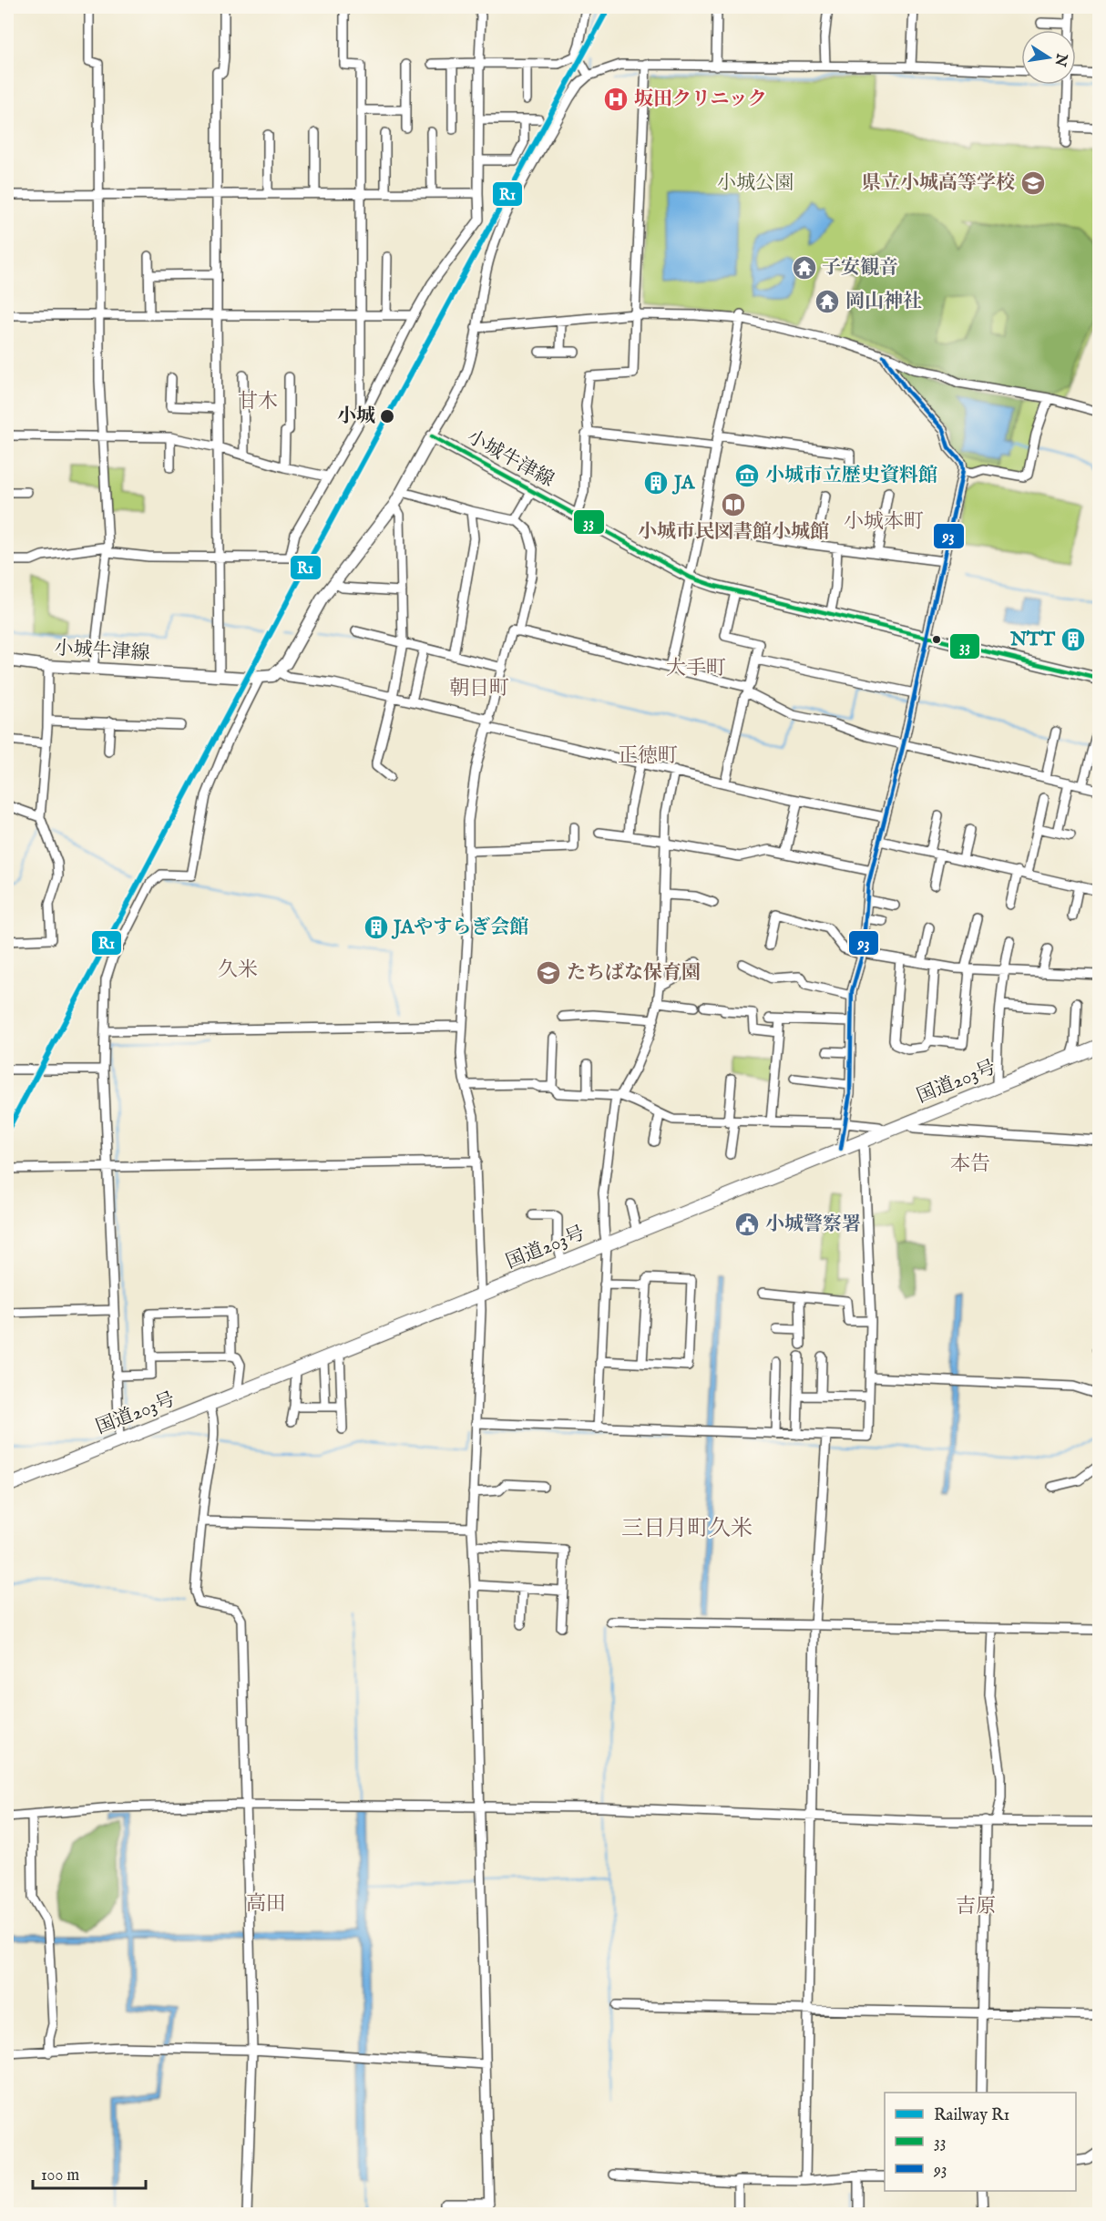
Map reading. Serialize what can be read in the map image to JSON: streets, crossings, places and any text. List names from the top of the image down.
{
  "streets": {
    "highway": ["国道203号"],
    "main road": ["小城牛津線"]
  },
  "districts": [
    "甘木",
    "小城本町",
    "大手町",
    "朝日町",
    "正徳町",
    "久米",
    "本告",
    "三日月町久米",
    "高田",
    "吉原"
  ],
  "parks": ["小城公園"],
  "places": {
    "hospital": ["坂田クリニック"],
    "school or university": ["県立小城高等学校", "たちばな保育園"],
    "temple": ["子安観音", "岡山神社"],
    "other": ["小城"],
    "museum": ["小城市立歴史資料館"],
    "building": ["JA", "NTT", "JAやすらぎ会館"],
    "library": ["小城市民図書館小城館"],
    "public building": ["小城警察署"]
  },
  "lines": ["rail line R1", "transit line 93", "transit line 33"],
  "legend": ["Railway R1", "33", "93"],
  "scale_bar": "100 m",
  "north": "right"
}
